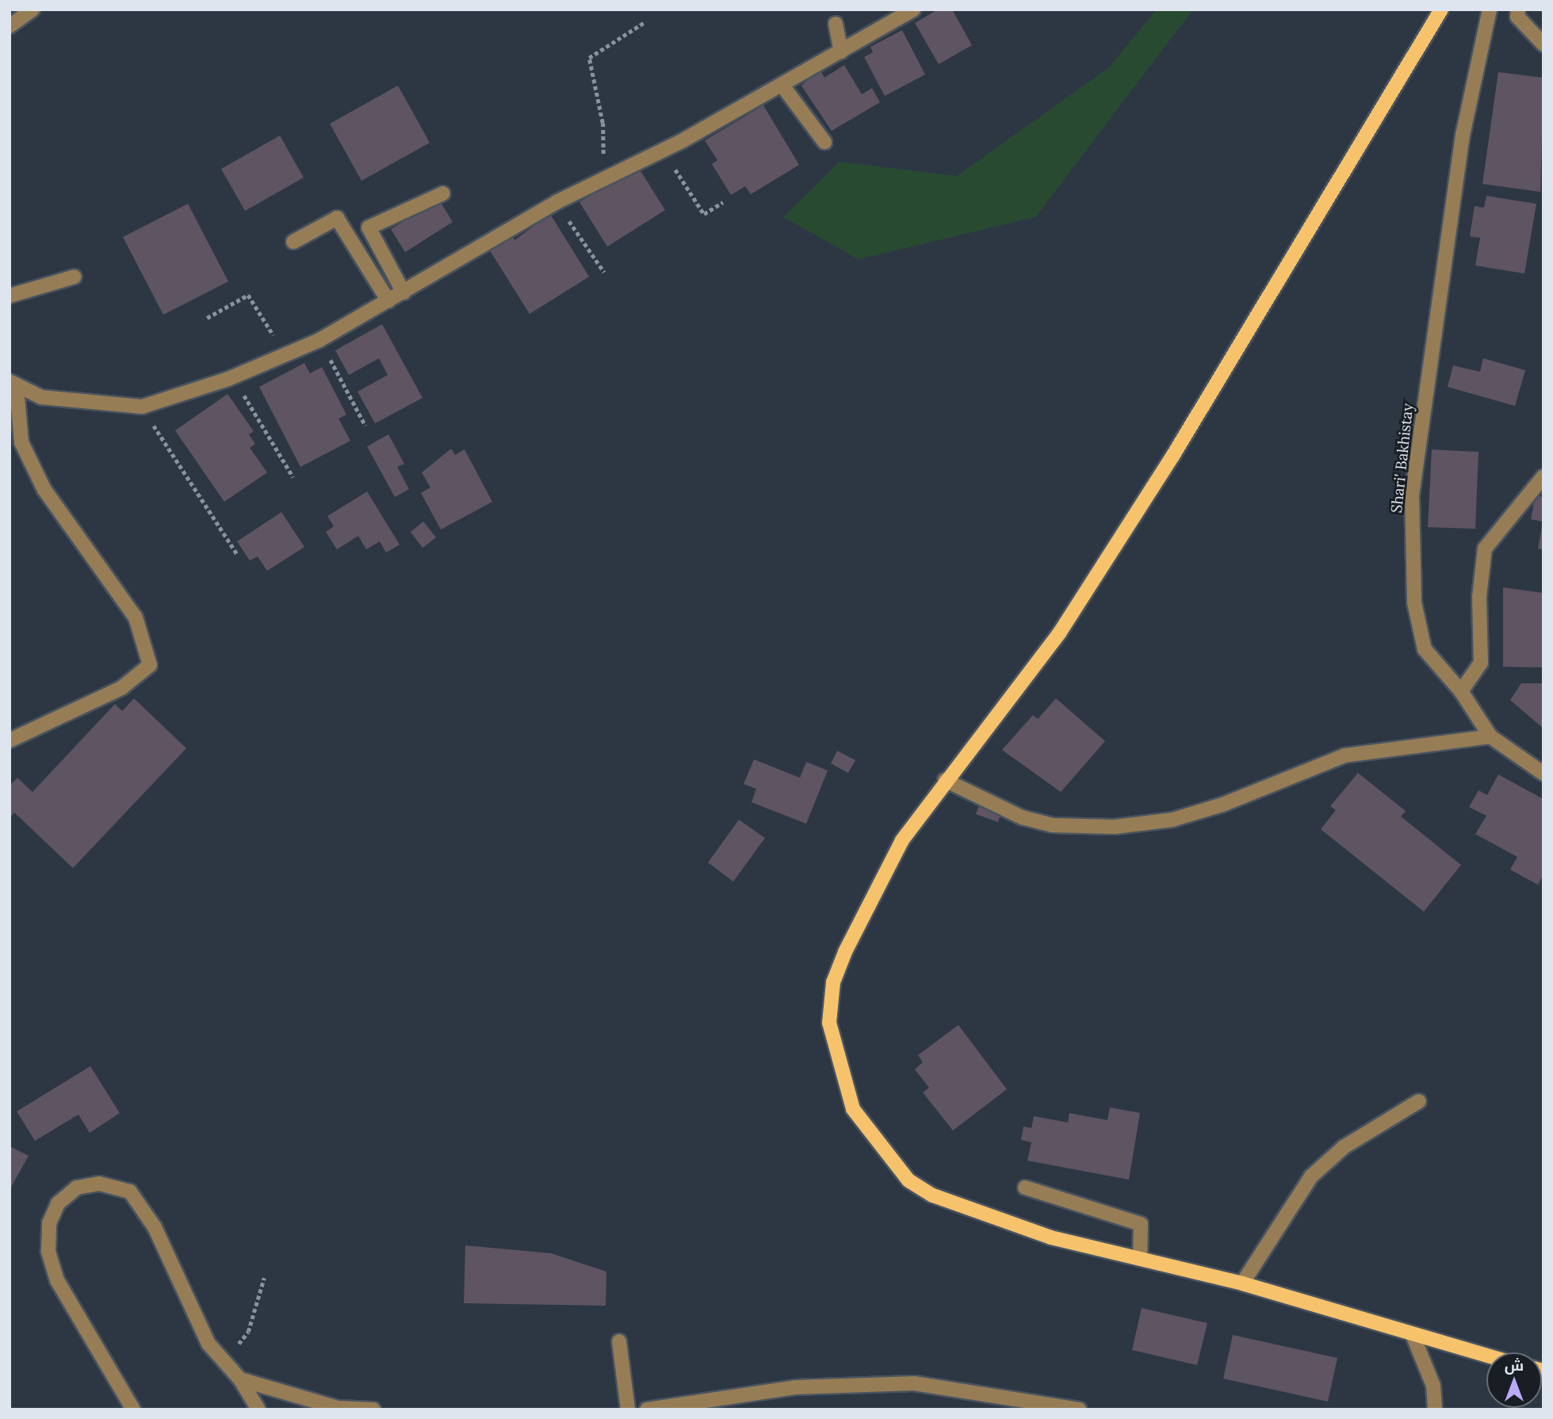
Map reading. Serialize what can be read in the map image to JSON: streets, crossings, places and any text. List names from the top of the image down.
{
  "streets": {
    "street": ["Shari' Bakhistay"]
  },
  "north": "top"
}
